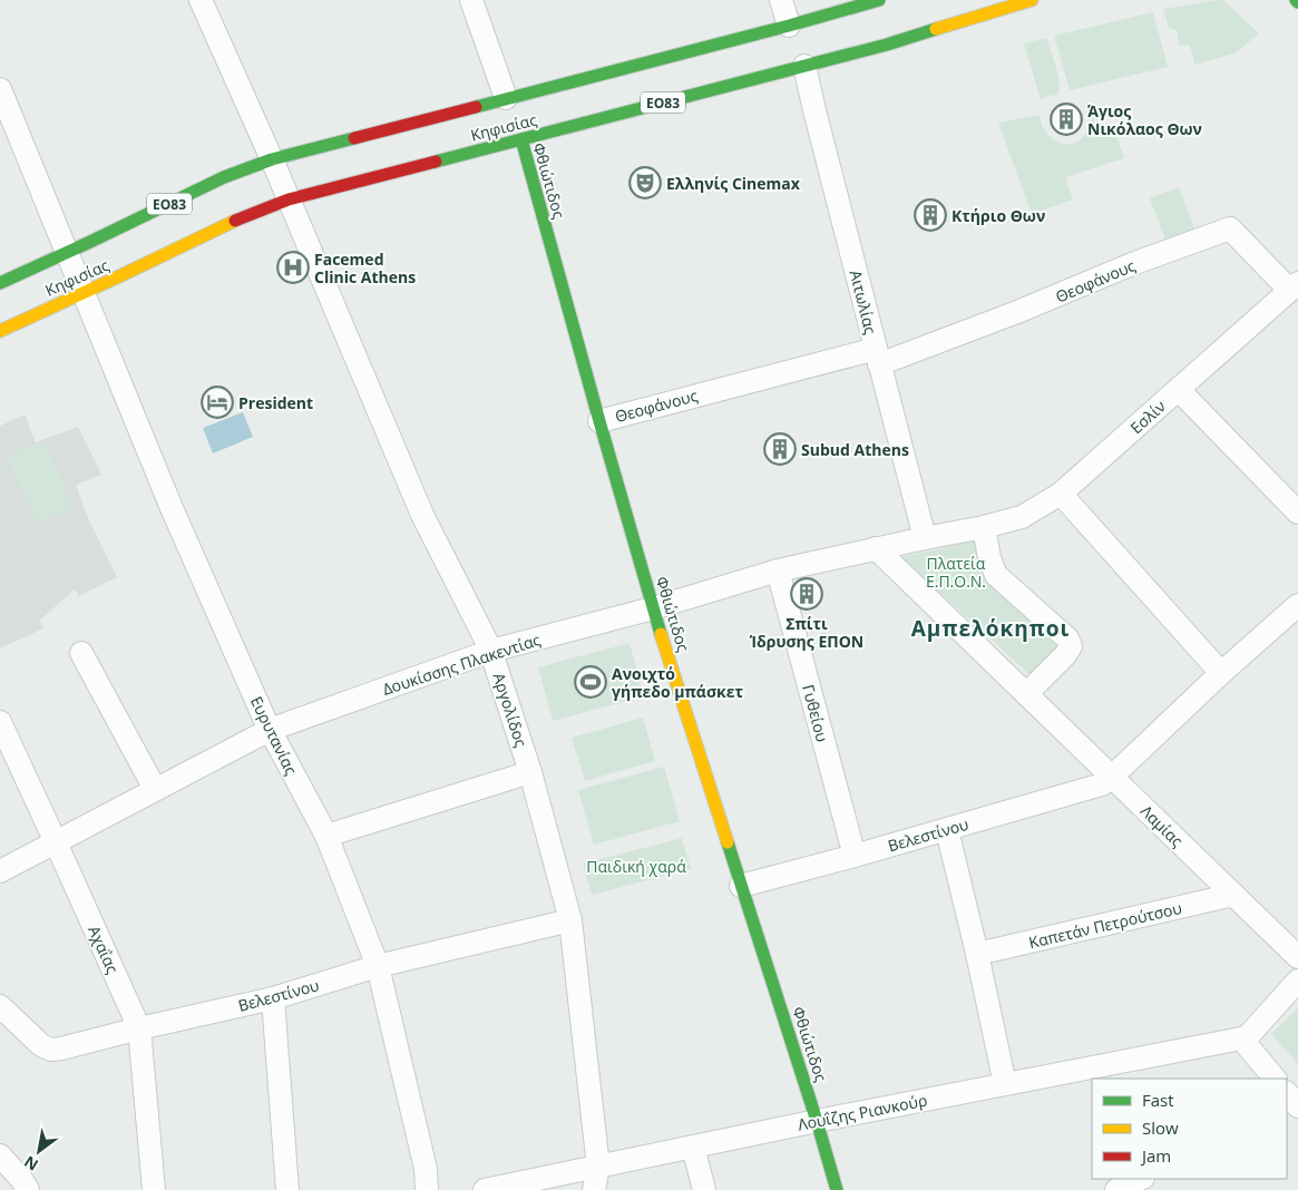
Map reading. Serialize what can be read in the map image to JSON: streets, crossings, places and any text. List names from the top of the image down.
{
  "streets": {
    "main road": ["ΕΟ83", "Κηφισίας", "Φθιώτιδος"],
    "street": [
      "Θεοφάνους",
      "Αιτωλίας",
      "Εσλίν",
      "Δουκίσσης Πλακεντίας",
      "Αργολίδος",
      "Γυθείου",
      "Ευρυτανίας",
      "Λαμίας",
      "Βελεστίνου",
      "Καπετάν Πετρούτσου",
      "Αχαΐας",
      "Λουΐζης Ριανκούρ"
    ]
  },
  "crossings": [
    ["Κηφισίας", "Φθιώτιδος"],
    ["Κηφισίας", "Αιτωλίας"],
    ["Κηφισίας", "Αργολίδος"],
    ["Κηφισίας", "Ευρυτανίας"],
    ["Φθιώτιδος", "Θεοφάνους"],
    ["Φθιώτιδος", "Δουκίσσης Πλακεντίας"],
    ["Φθιώτιδος", "Βελεστίνου"],
    ["Φθιώτιδος", "Λουΐζης Ριανκούρ"],
    ["Θεοφάνους", "Αιτωλίας"],
    ["Θεοφάνους", "Εσλίν"],
    ["Αιτωλίας", "Δουκίσσης Πλακεντίας"],
    ["Εσλίν", "Δουκίσσης Πλακεντίας"],
    ["Δουκίσσης Πλακεντίας", "Αργολίδος"],
    ["Δουκίσσης Πλακεντίας", "Γυθείου"],
    ["Δουκίσσης Πλακεντίας", "Ευρυτανίας"],
    ["Δουκίσσης Πλακεντίας", "Λαμίας"],
    ["Δουκίσσης Πλακεντίας", "Αχαΐας"],
    ["Αργολίδος", "Βελεστίνου"],
    ["Αργολίδος", "Λουΐζης Ριανκούρ"],
    ["Γυθείου", "Βελεστίνου"],
    ["Ευρυτανίας", "Βελεστίνου"],
    ["Λαμίας", "Βελεστίνου"],
    ["Λαμίας", "Καπετάν Πετρούτσου"],
    ["Βελεστίνου", "Αχαΐας"]
  ],
  "districts": ["Αμπελόκηποι"],
  "parks": ["Πλατεία Ε.Π.Ο.Ν.", "Παιδική χαρά"],
  "places": {
    "building": [
      "Άγιος Νικόλαος Θων",
      "Κτήριο Θων",
      "Subud Athens",
      "Σπίτι Ίδρυσης ΕΠΟΝ"
    ],
    "theatre": ["Ελληνίς Cinemax"],
    "hospital": ["Facemed Clinic Athens"],
    "hotel": ["President"],
    "sports": ["Ανοιχτό γήπεδο μπάσκετ"]
  },
  "legend": ["Fast", "Slow", "Jam"],
  "north": "bottom left"
}
